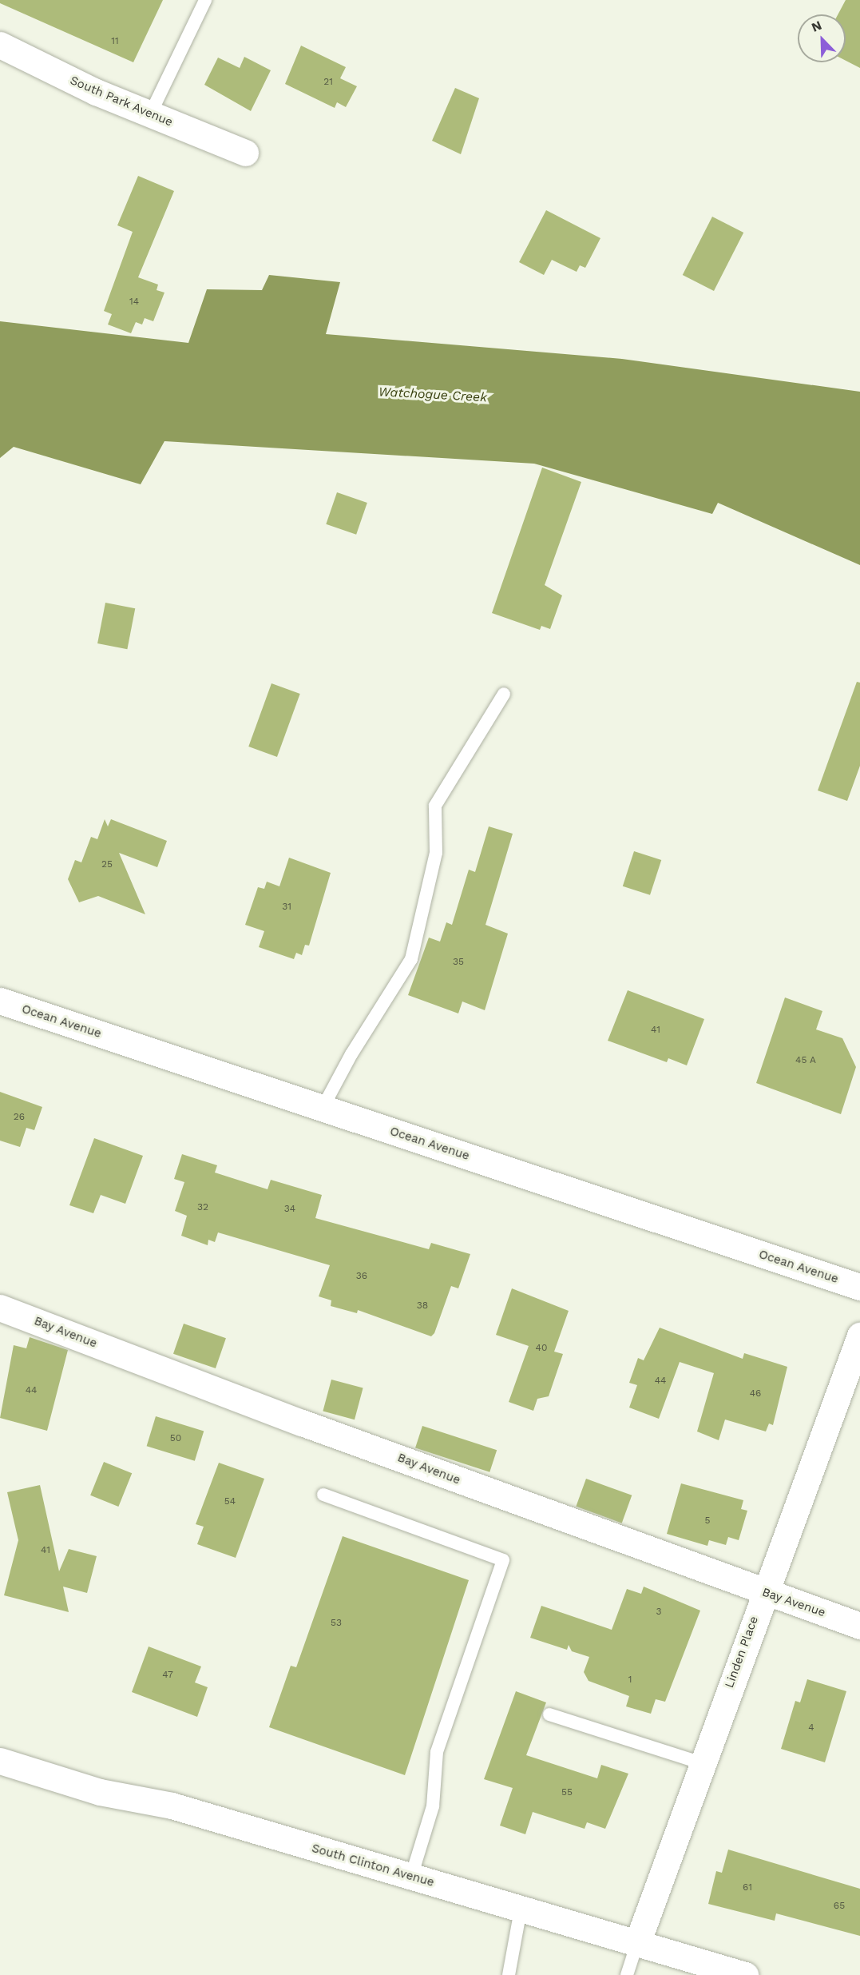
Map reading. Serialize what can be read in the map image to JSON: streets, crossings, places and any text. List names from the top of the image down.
{
  "streets": {
    "street": [
      "South Park Avenue",
      "Ocean Avenue",
      "Bay Avenue",
      "Linden Place",
      "South Clinton Avenue"
    ]
  },
  "crossings": [
    ["Bay Avenue", "Linden Place"],
    ["Linden Place", "South Clinton Avenue"]
  ],
  "water": ["Watchogue Creek"],
  "house_numbers": [
    "11",
    "21",
    "14",
    "25",
    "31",
    "35",
    "41",
    "45 A",
    "26",
    "32",
    "34",
    "36",
    "38",
    "40",
    "44",
    "44",
    "46",
    "50",
    "54",
    "5",
    "41",
    "3",
    "53",
    "47",
    "1",
    "4",
    "55",
    "61",
    "65"
  ],
  "north": "top left"
}
